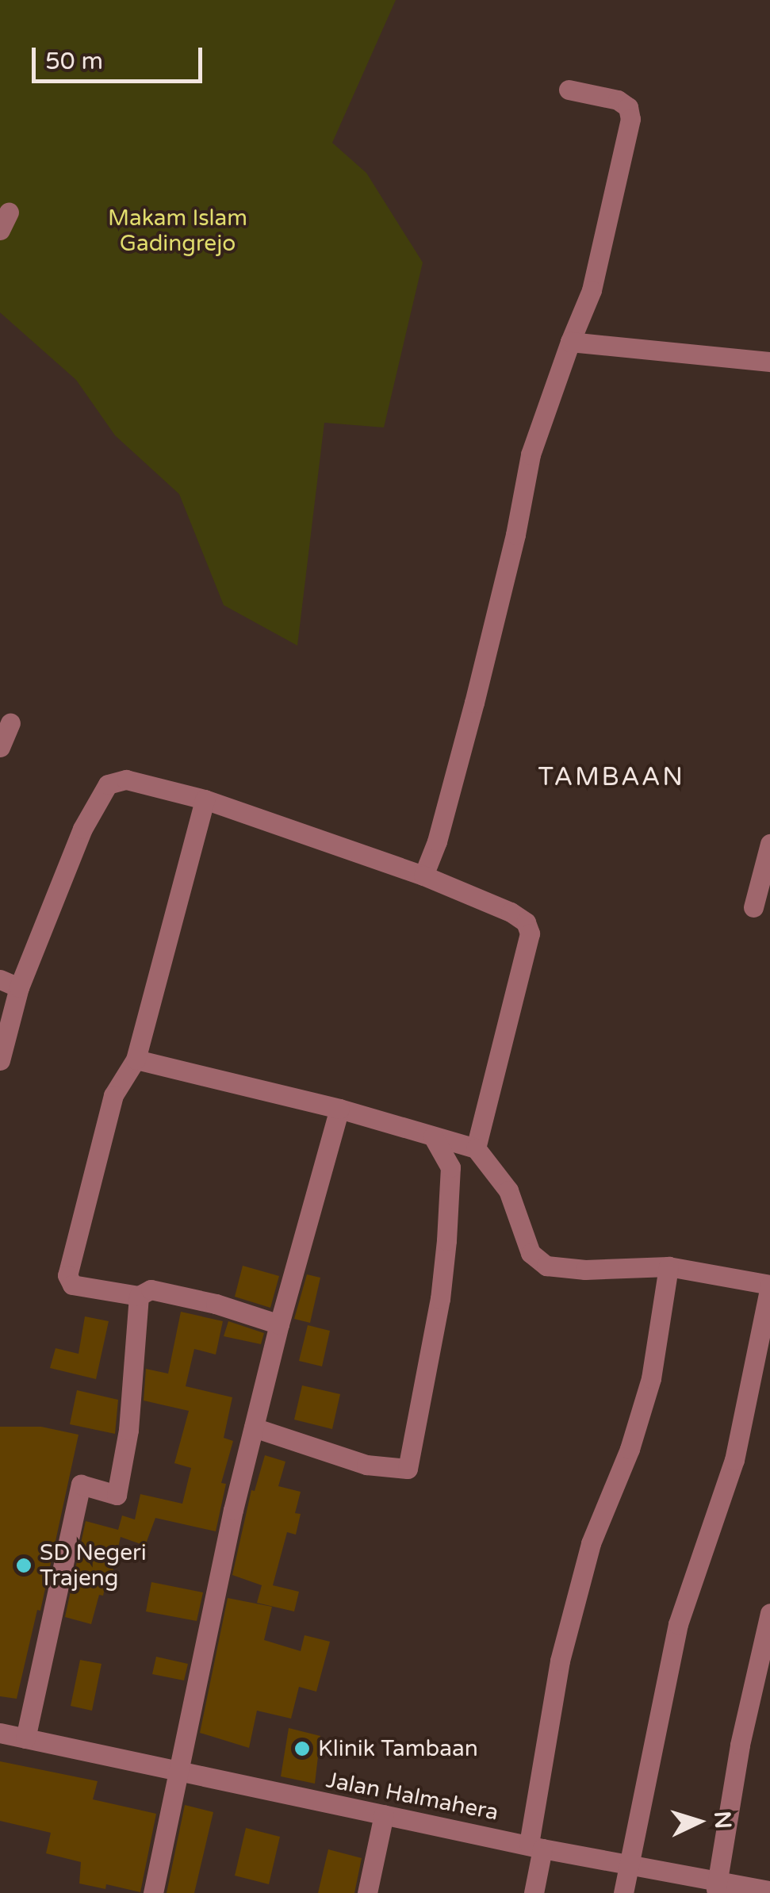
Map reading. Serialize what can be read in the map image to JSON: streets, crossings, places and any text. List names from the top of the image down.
{
  "streets": {
    "street": ["Jalan Halmahera"]
  },
  "districts": ["TAMBAAN"],
  "parks": ["Makam Islam Gadingrejo"],
  "places": ["SD Negeri Trajeng", "Klinik Tambaan"],
  "scale_bar": "50 m",
  "north": "right"
}
